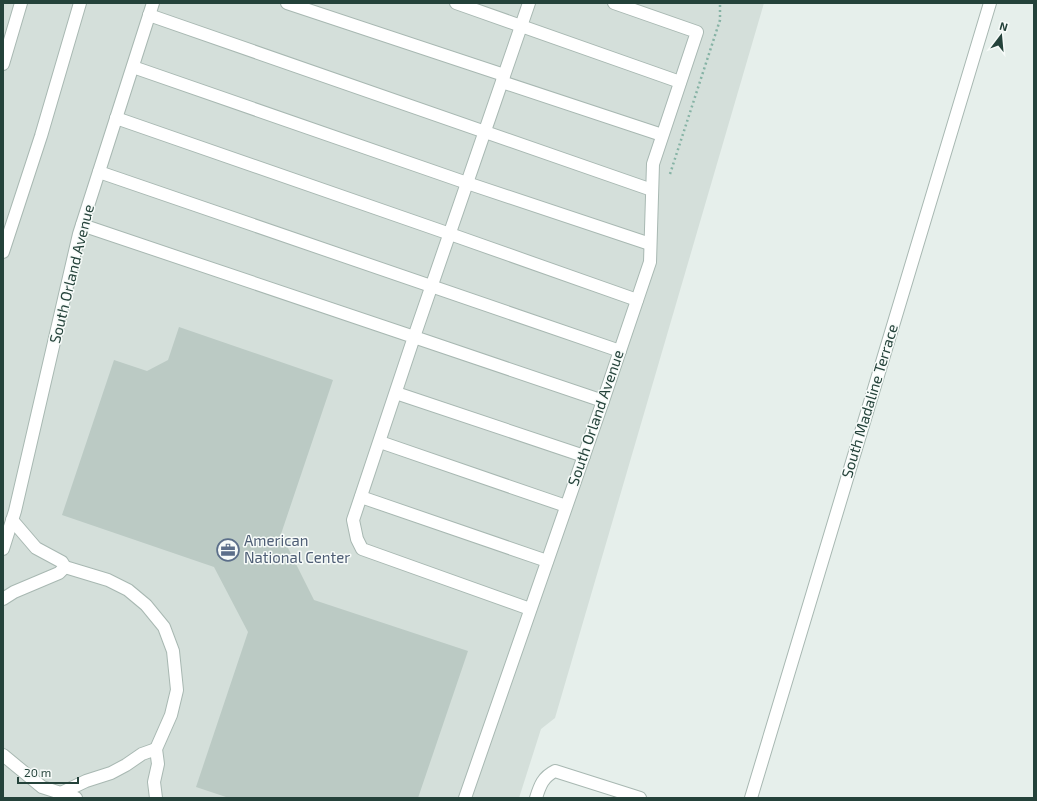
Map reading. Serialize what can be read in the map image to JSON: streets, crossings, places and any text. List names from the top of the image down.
{
  "streets": {
    "street": ["South Orland Avenue", "South Madaline Terrace"]
  },
  "places": {
    "office": ["American National Center"]
  },
  "scale_bar": "20 m",
  "north": "top"
}
